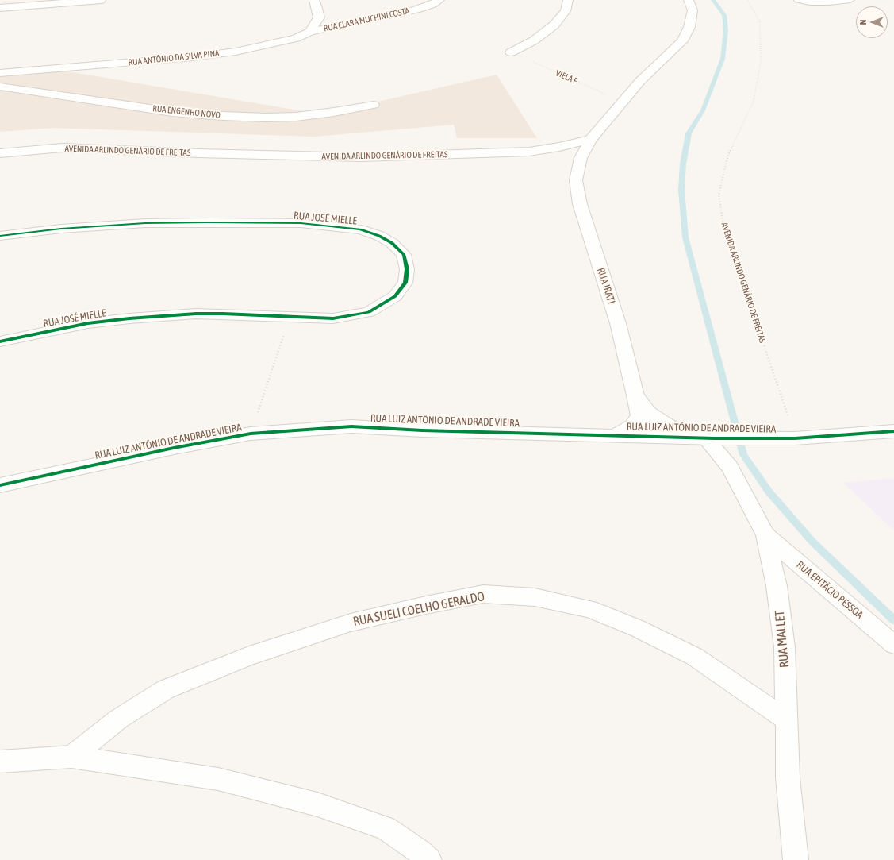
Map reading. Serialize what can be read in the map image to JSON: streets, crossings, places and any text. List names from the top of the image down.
{
  "streets": {
    "street": [
      "RUA CLARA MUCHINI COSTA",
      "RUA ANTÔNIO DA SILVA PINA",
      "RUA ENGENHO NOVO",
      "AVENIDA ARLINDO GENÁRIO DE FREITAS",
      "RUA JOSÉ MIELLE",
      "RUA IRATI",
      "RUA LUIZ ANTÔNIO DE ANDRADE VIEIRA",
      "RUA EPITÁCIO PESSOA",
      "RUA SUELI COELHO GERALDO",
      "RUA MALLET"
    ],
    "path": ["VIELA F"]
  },
  "crossings": [
    ["RUA CLARA MUCHINI COSTA", "RUA ANTÔNIO DA SILVA PINA"],
    ["AVENIDA ARLINDO GENÁRIO DE FREITAS", "RUA IRATI"],
    ["AVENIDA ARLINDO GENÁRIO DE FREITAS", "RUA LUIZ ANTÔNIO DE ANDRADE VIEIRA"],
    ["RUA IRATI", "RUA LUIZ ANTÔNIO DE ANDRADE VIEIRA"],
    ["RUA LUIZ ANTÔNIO DE ANDRADE VIEIRA", "RUA MALLET"],
    ["RUA EPITÁCIO PESSOA", "RUA MALLET"],
    ["RUA SUELI COELHO GERALDO", "RUA MALLET"]
  ],
  "north": "left"
}
